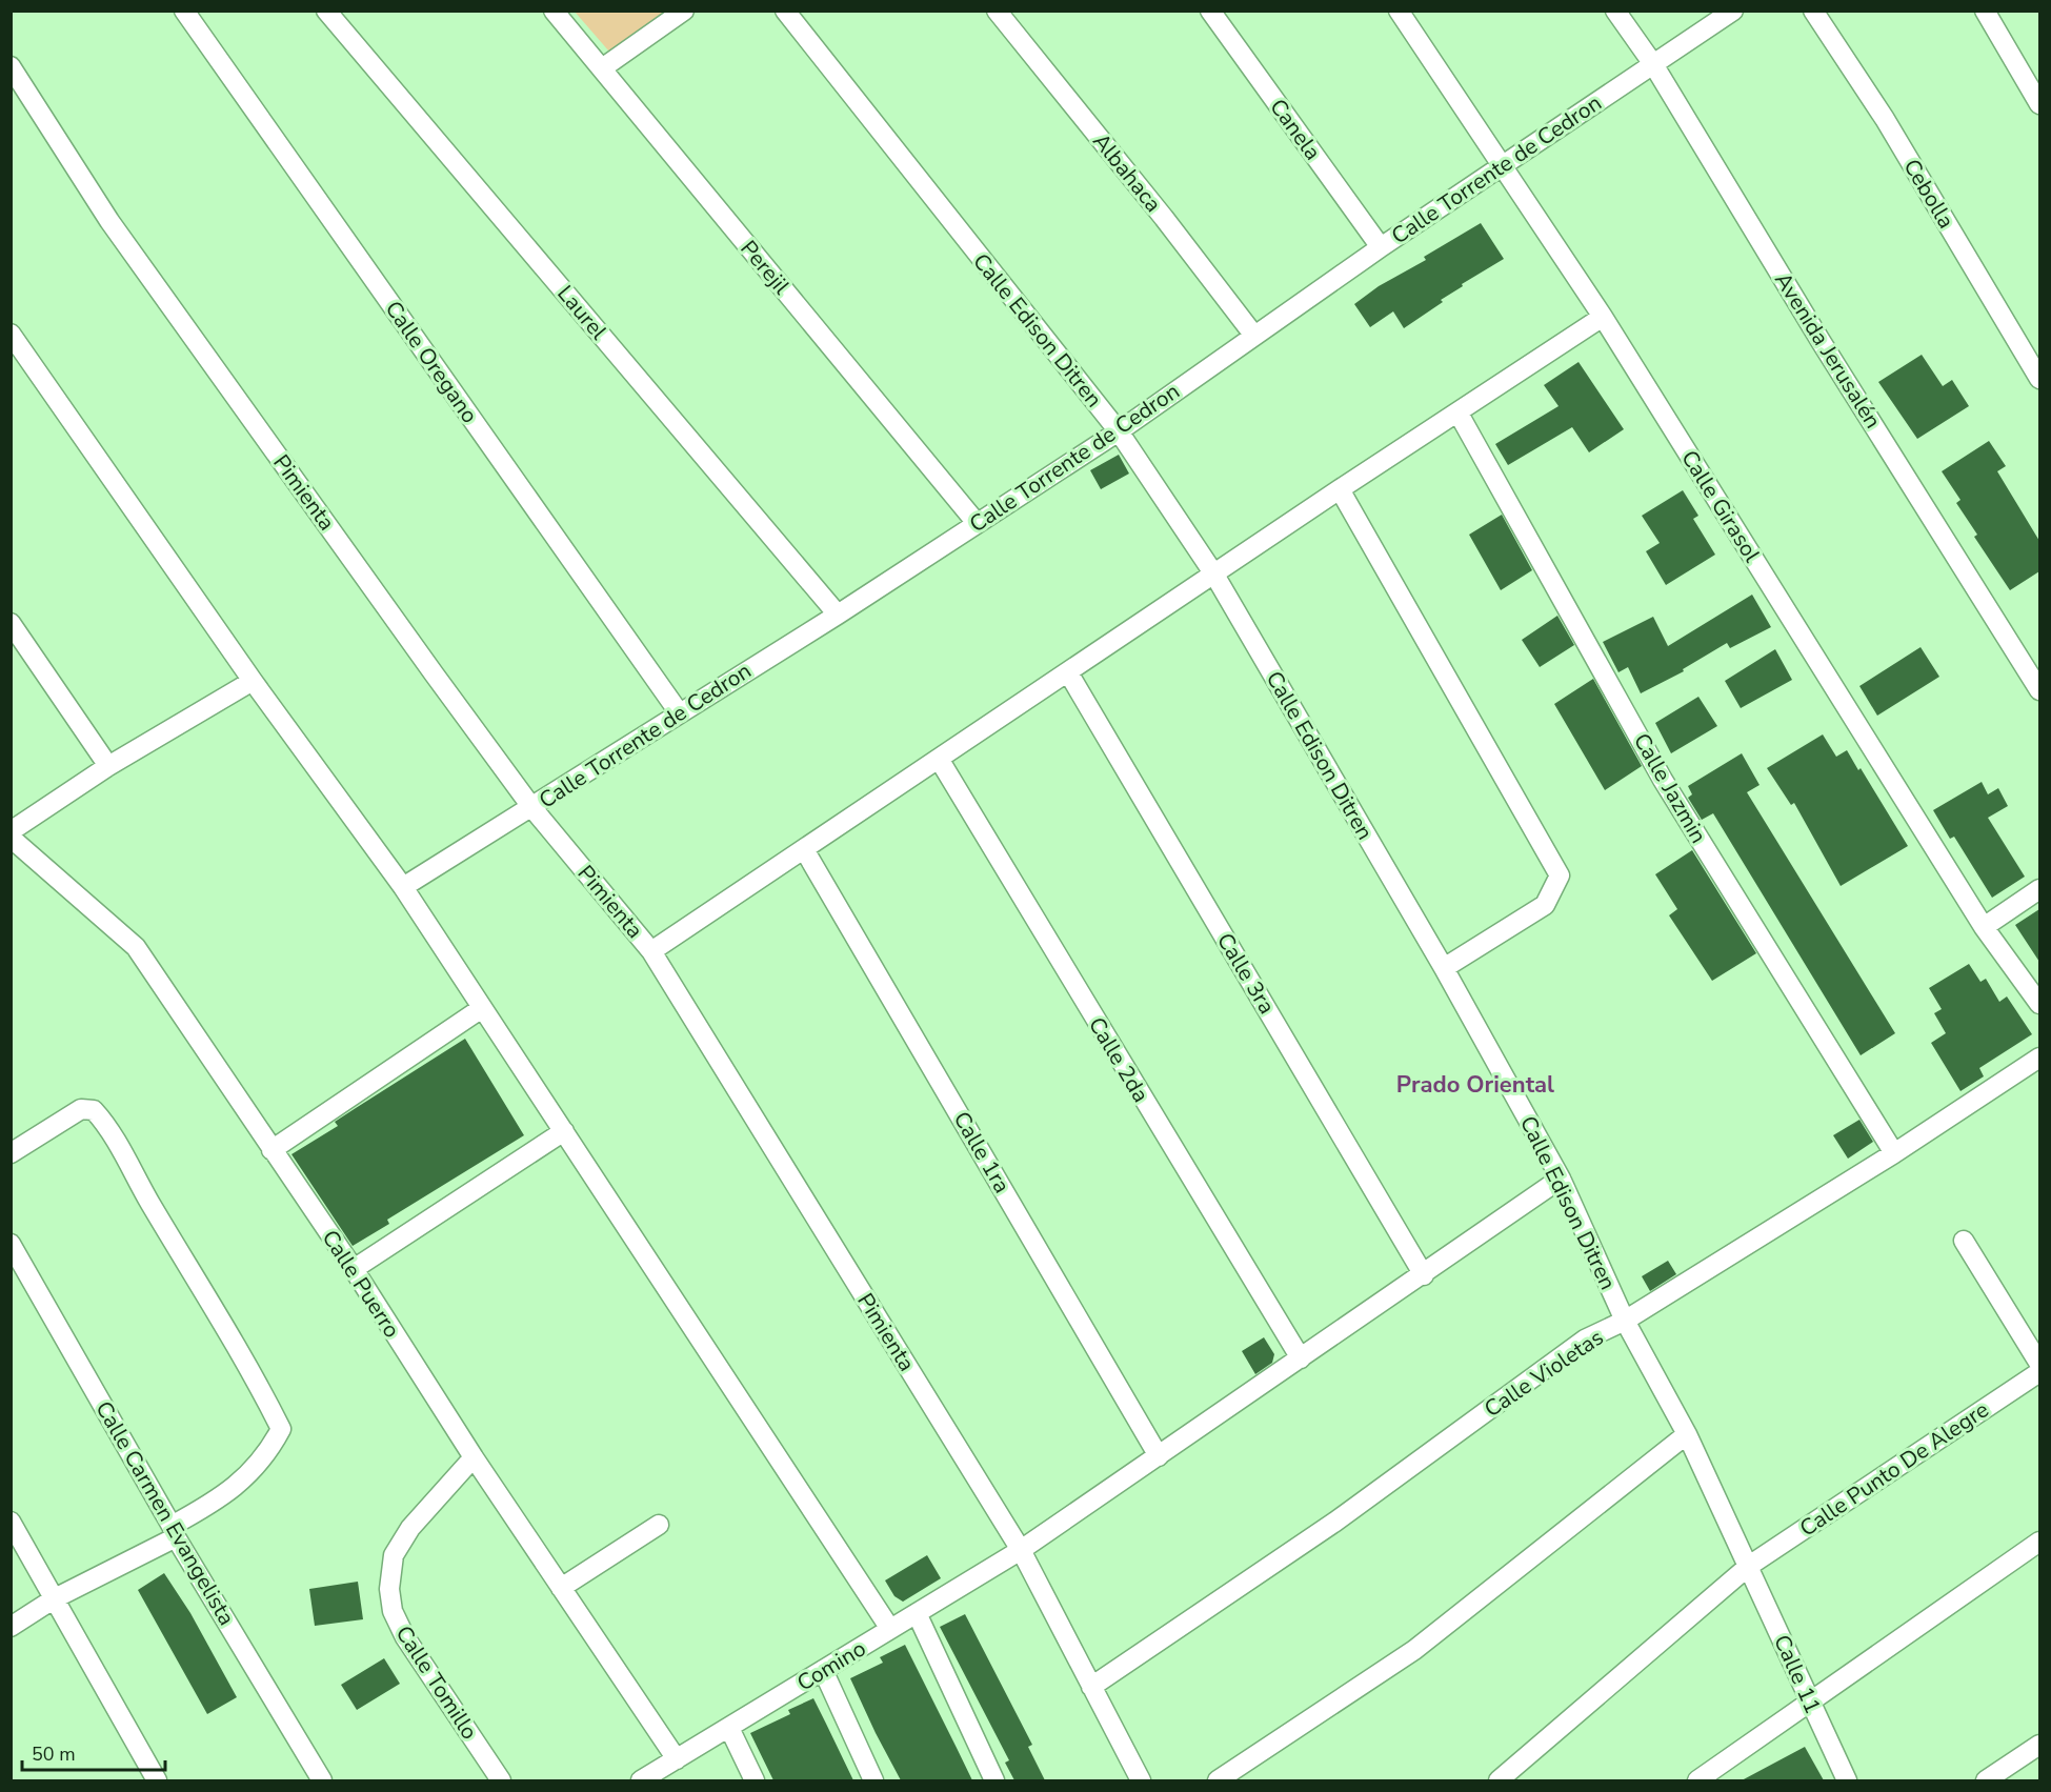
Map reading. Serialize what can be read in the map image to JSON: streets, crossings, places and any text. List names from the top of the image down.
{
  "streets": {
    "street": [
      "Canela",
      "Calle Torrente de Cedron",
      "Albahaca",
      "Cebolla",
      "Perejil",
      "Laurel",
      "Calle Edison Ditren",
      "Avenida Jerusalén",
      "Calle Oregano",
      "Pimienta",
      "Calle Girasol",
      "Calle Jazmin",
      "Calle 3ra",
      "Calle 2da",
      "Calle 1ra",
      "Calle Puerro",
      "Calle Violetas",
      "Calle Punto De Alegre",
      "Calle Carmen Evangelista",
      "Comino",
      "Calle 11",
      "Calle Tomillo"
    ]
  },
  "crossings": [
    ["Canela", "Calle Torrente de Cedron"],
    ["Calle Torrente de Cedron", "Albahaca"],
    ["Calle Torrente de Cedron", "Perejil"],
    ["Calle Torrente de Cedron", "Laurel"],
    ["Calle Torrente de Cedron", "Calle Edison Ditren"],
    ["Calle Torrente de Cedron", "Avenida Jerusalén"],
    ["Calle Torrente de Cedron", "Calle Oregano"],
    ["Calle Torrente de Cedron", "Pimienta"],
    ["Calle Torrente de Cedron", "Calle Girasol"],
    ["Calle Edison Ditren", "Calle Violetas"],
    ["Calle Edison Ditren", "Calle Punto De Alegre"],
    ["Calle Edison Ditren", "Comino"],
    ["Calle Edison Ditren", "Calle 11"],
    ["Pimienta", "Calle Violetas"],
    ["Pimienta", "Comino"],
    ["Calle Jazmin", "Calle Violetas"],
    ["Calle 3ra", "Comino"],
    ["Calle 2da", "Comino"],
    ["Calle 1ra", "Comino"],
    ["Calle Puerro", "Comino"],
    ["Calle Puerro", "Calle Tomillo"],
    ["Calle Punto De Alegre", "Calle 11"]
  ],
  "districts": ["Prado Oriental"],
  "scale_bar": "50 m"
}
